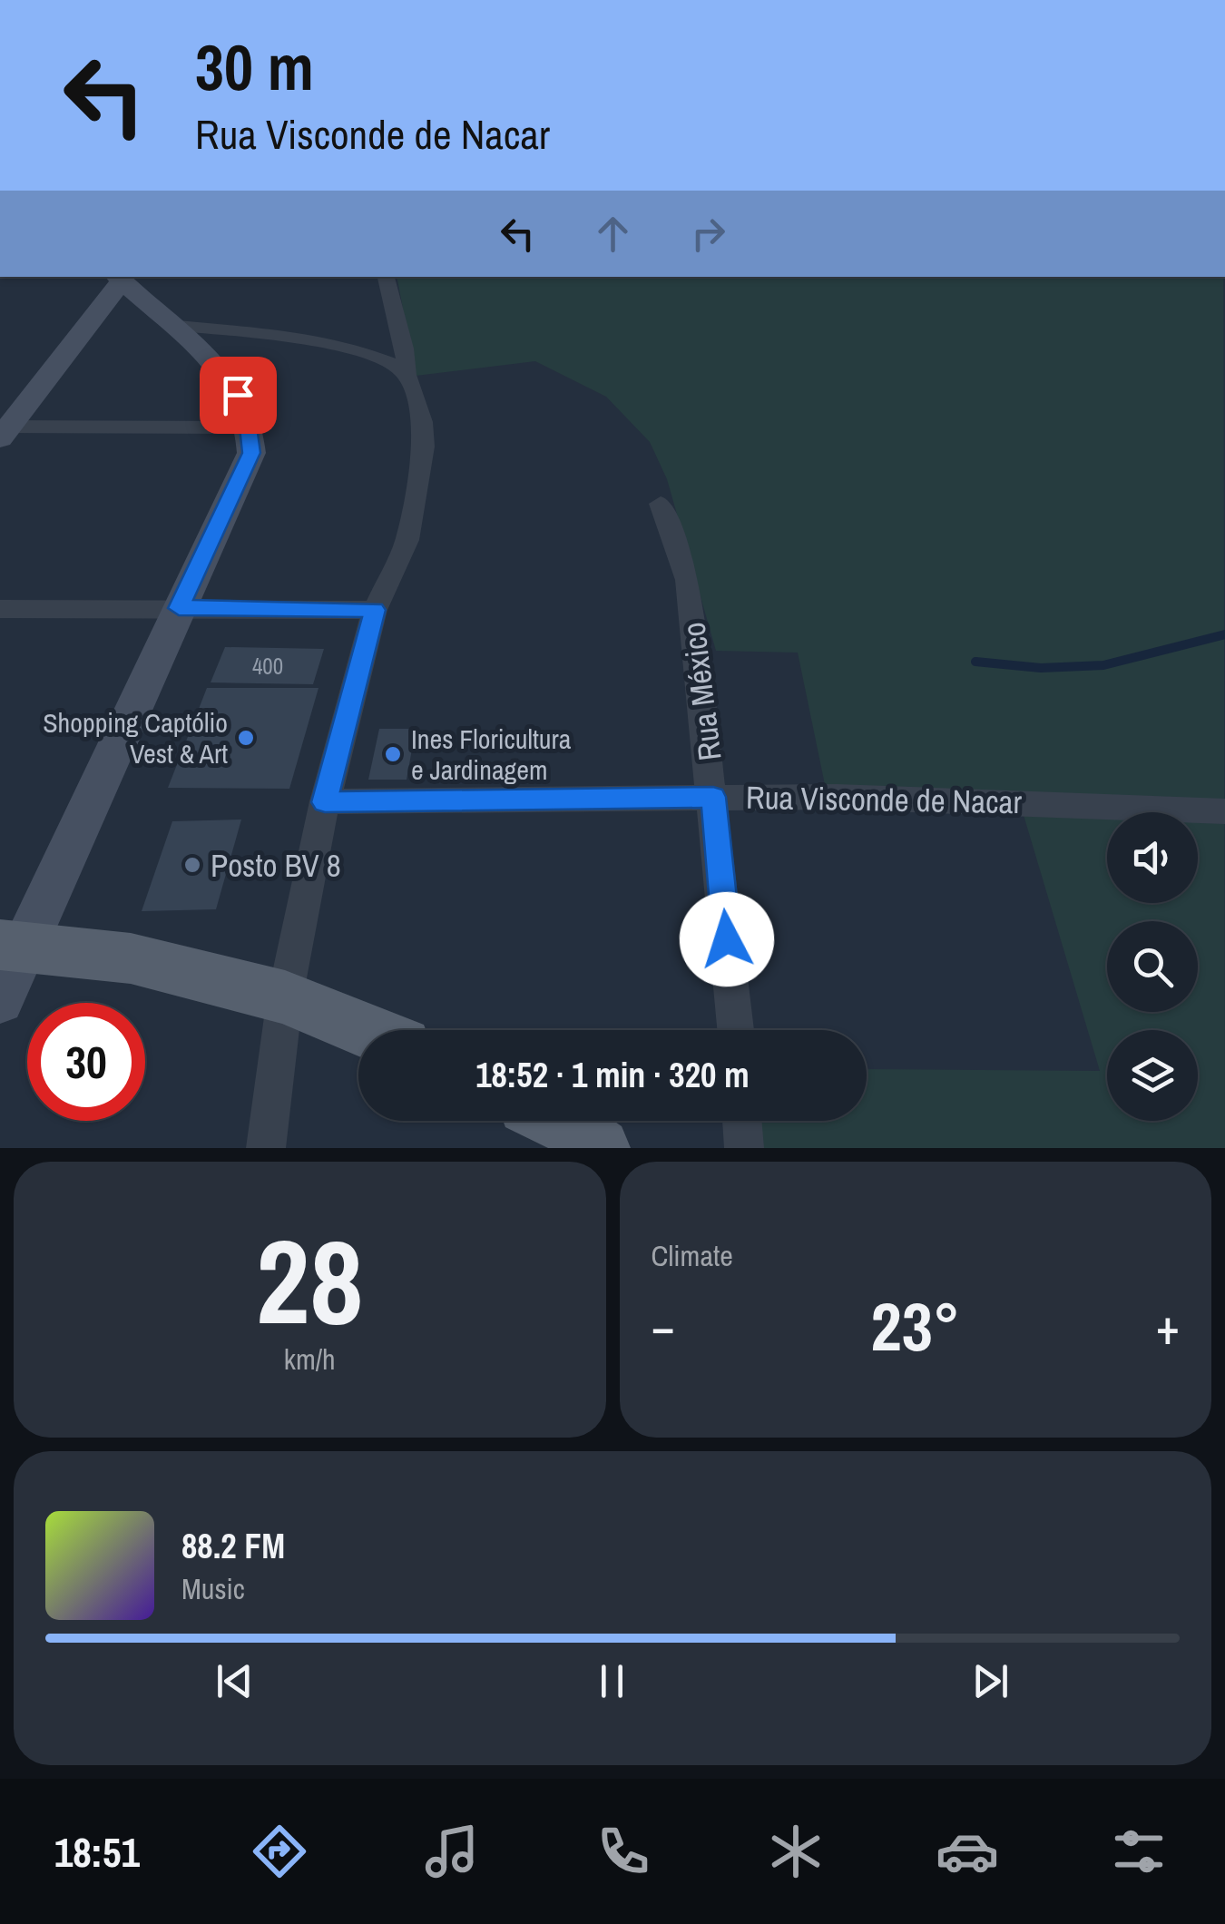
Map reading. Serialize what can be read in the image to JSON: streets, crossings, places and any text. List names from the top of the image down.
{
  "streets": {
    "street": ["Rua México", "Rua Visconde de Nacar"]
  },
  "crossings": [
    ["Rua México", "Rua Visconde de Nacar"]
  ],
  "places": ["Shopping Captólio Vest & Art", "Ines Floricultura e Jardinagem", "Posto BV 8"],
  "house_numbers": ["400"],
  "page": {
    "turn": ["30 m", "Rua Visconde de Nacar"],
    "limit": "30",
    "trip": "18:52 · 1 min · 320 m",
    "tile": [
      ["28", "km/h"],
      "Climate"
    ],
    "heat": ["−", "23°", "+"],
    "song": ["88.2 FM", "Music"],
    "tabs": "18:51"
  }
}
